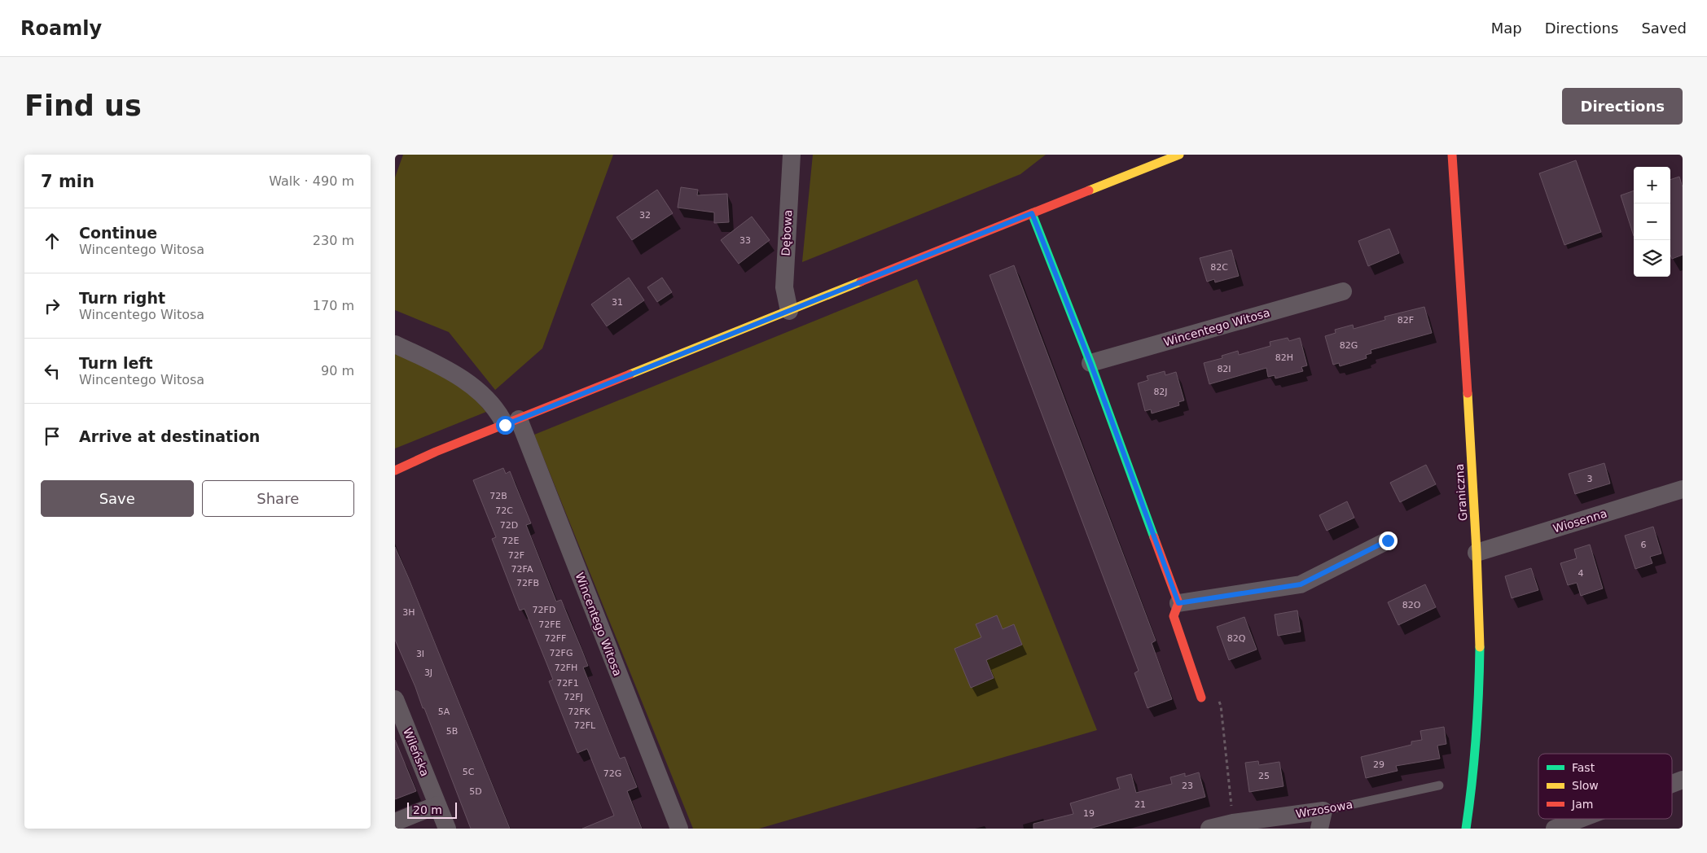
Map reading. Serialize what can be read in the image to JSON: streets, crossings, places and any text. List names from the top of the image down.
{
  "streets": {
    "street": [
      "Dębowa",
      "Wincentego Witosa",
      "Graniczna",
      "Wiosenna",
      "Wileńska",
      "Wrzosowa"
    ]
  },
  "crossings": [
    ["Graniczna", "Wiosenna"]
  ],
  "house_numbers": [
    "32",
    "33",
    "82C",
    "31",
    "82F",
    "82G",
    "82H",
    "82I",
    "82J",
    "3",
    "72B",
    "72C",
    "72D",
    "72E",
    "6",
    "72F",
    "72FA",
    "4",
    "72FB",
    "82O",
    "72FD",
    "3H",
    "72FE",
    "72FF",
    "82Q",
    "72FG",
    "3I",
    "72FH",
    "3J",
    "72F1",
    "72FJ",
    "5A",
    "72FK",
    "72FL",
    "5B",
    "29",
    "5C",
    "72G",
    "25",
    "23",
    "5D",
    "21",
    "19"
  ],
  "legend": ["Fast", "Slow", "Jam"],
  "scale_bar": "20 m",
  "page": {
    "header": "Roamly",
    "nav": ["Map", "Directions", "Saved"],
    "buttons": [
      "Directions",
      ["Save", "Share"]
    ],
    "title": "Find us",
    "heading": ["7 min", "Walk · 490 m"],
    "map_buttons": ["+", "−"],
    "list": [
      ["Continue", "Wincentego Witosa", "230 m"],
      ["Turn right", "Wincentego Witosa", "170 m"],
      ["Turn left", "Wincentego Witosa", "90 m"],
      "Arrive at destination"
    ],
    "scale": "20 m"
  }
}
